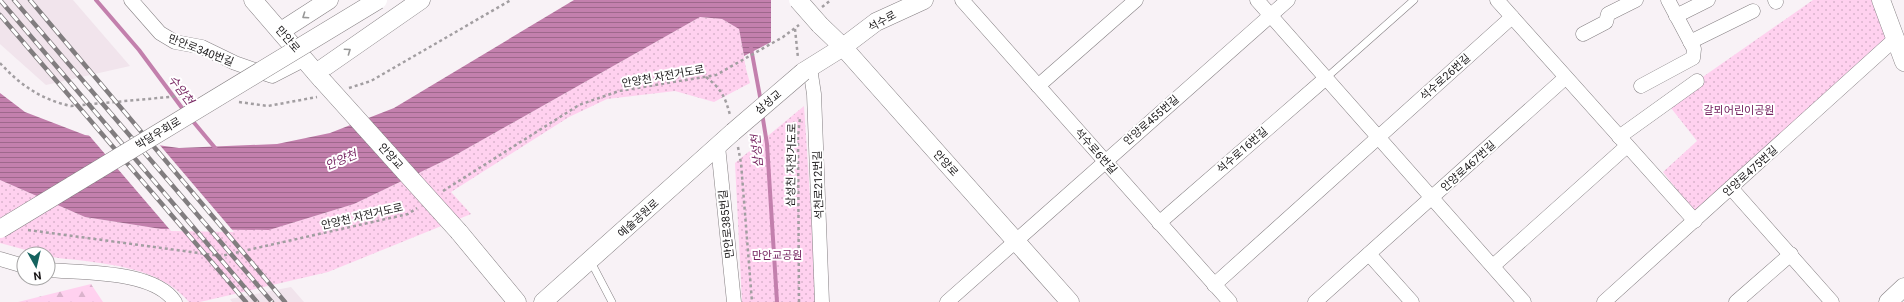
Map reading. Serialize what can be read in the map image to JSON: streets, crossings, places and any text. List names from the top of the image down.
{
  "streets": {
    "street": [
      "석수로",
      "만안로",
      "만안로340번길",
      "석수로26번길",
      "삼성교",
      "안양로455번길",
      "박달우회로",
      "석수로16번길",
      "석수로6번길",
      "안양교",
      "안양로",
      "안양로467번길",
      "안양로475번길",
      "석천로212번길",
      "예술공원로",
      "만안로385번길"
    ],
    "path": ["안양천 자전거도로", "삼성천 자전거도로"]
  },
  "crossings": [
    ["석수로", "안양로"],
    ["만안로", "만안로340번길"],
    ["만안로", "안양교"],
    ["만안로340번길", "안양교"],
    ["삼성교", "석천로212번길"],
    ["삼성교", "예술공원로"],
    ["안양로455번길", "석수로6번길"],
    ["안양로455번길", "안양로"],
    ["석수로16번길", "석수로6번길"],
    ["예술공원로", "만안로385번길"]
  ],
  "water": ["수암천", "삼성천", "안양천"],
  "parks": ["갈뫼어린이공원", "만안교공원"],
  "north": "bottom"
}
